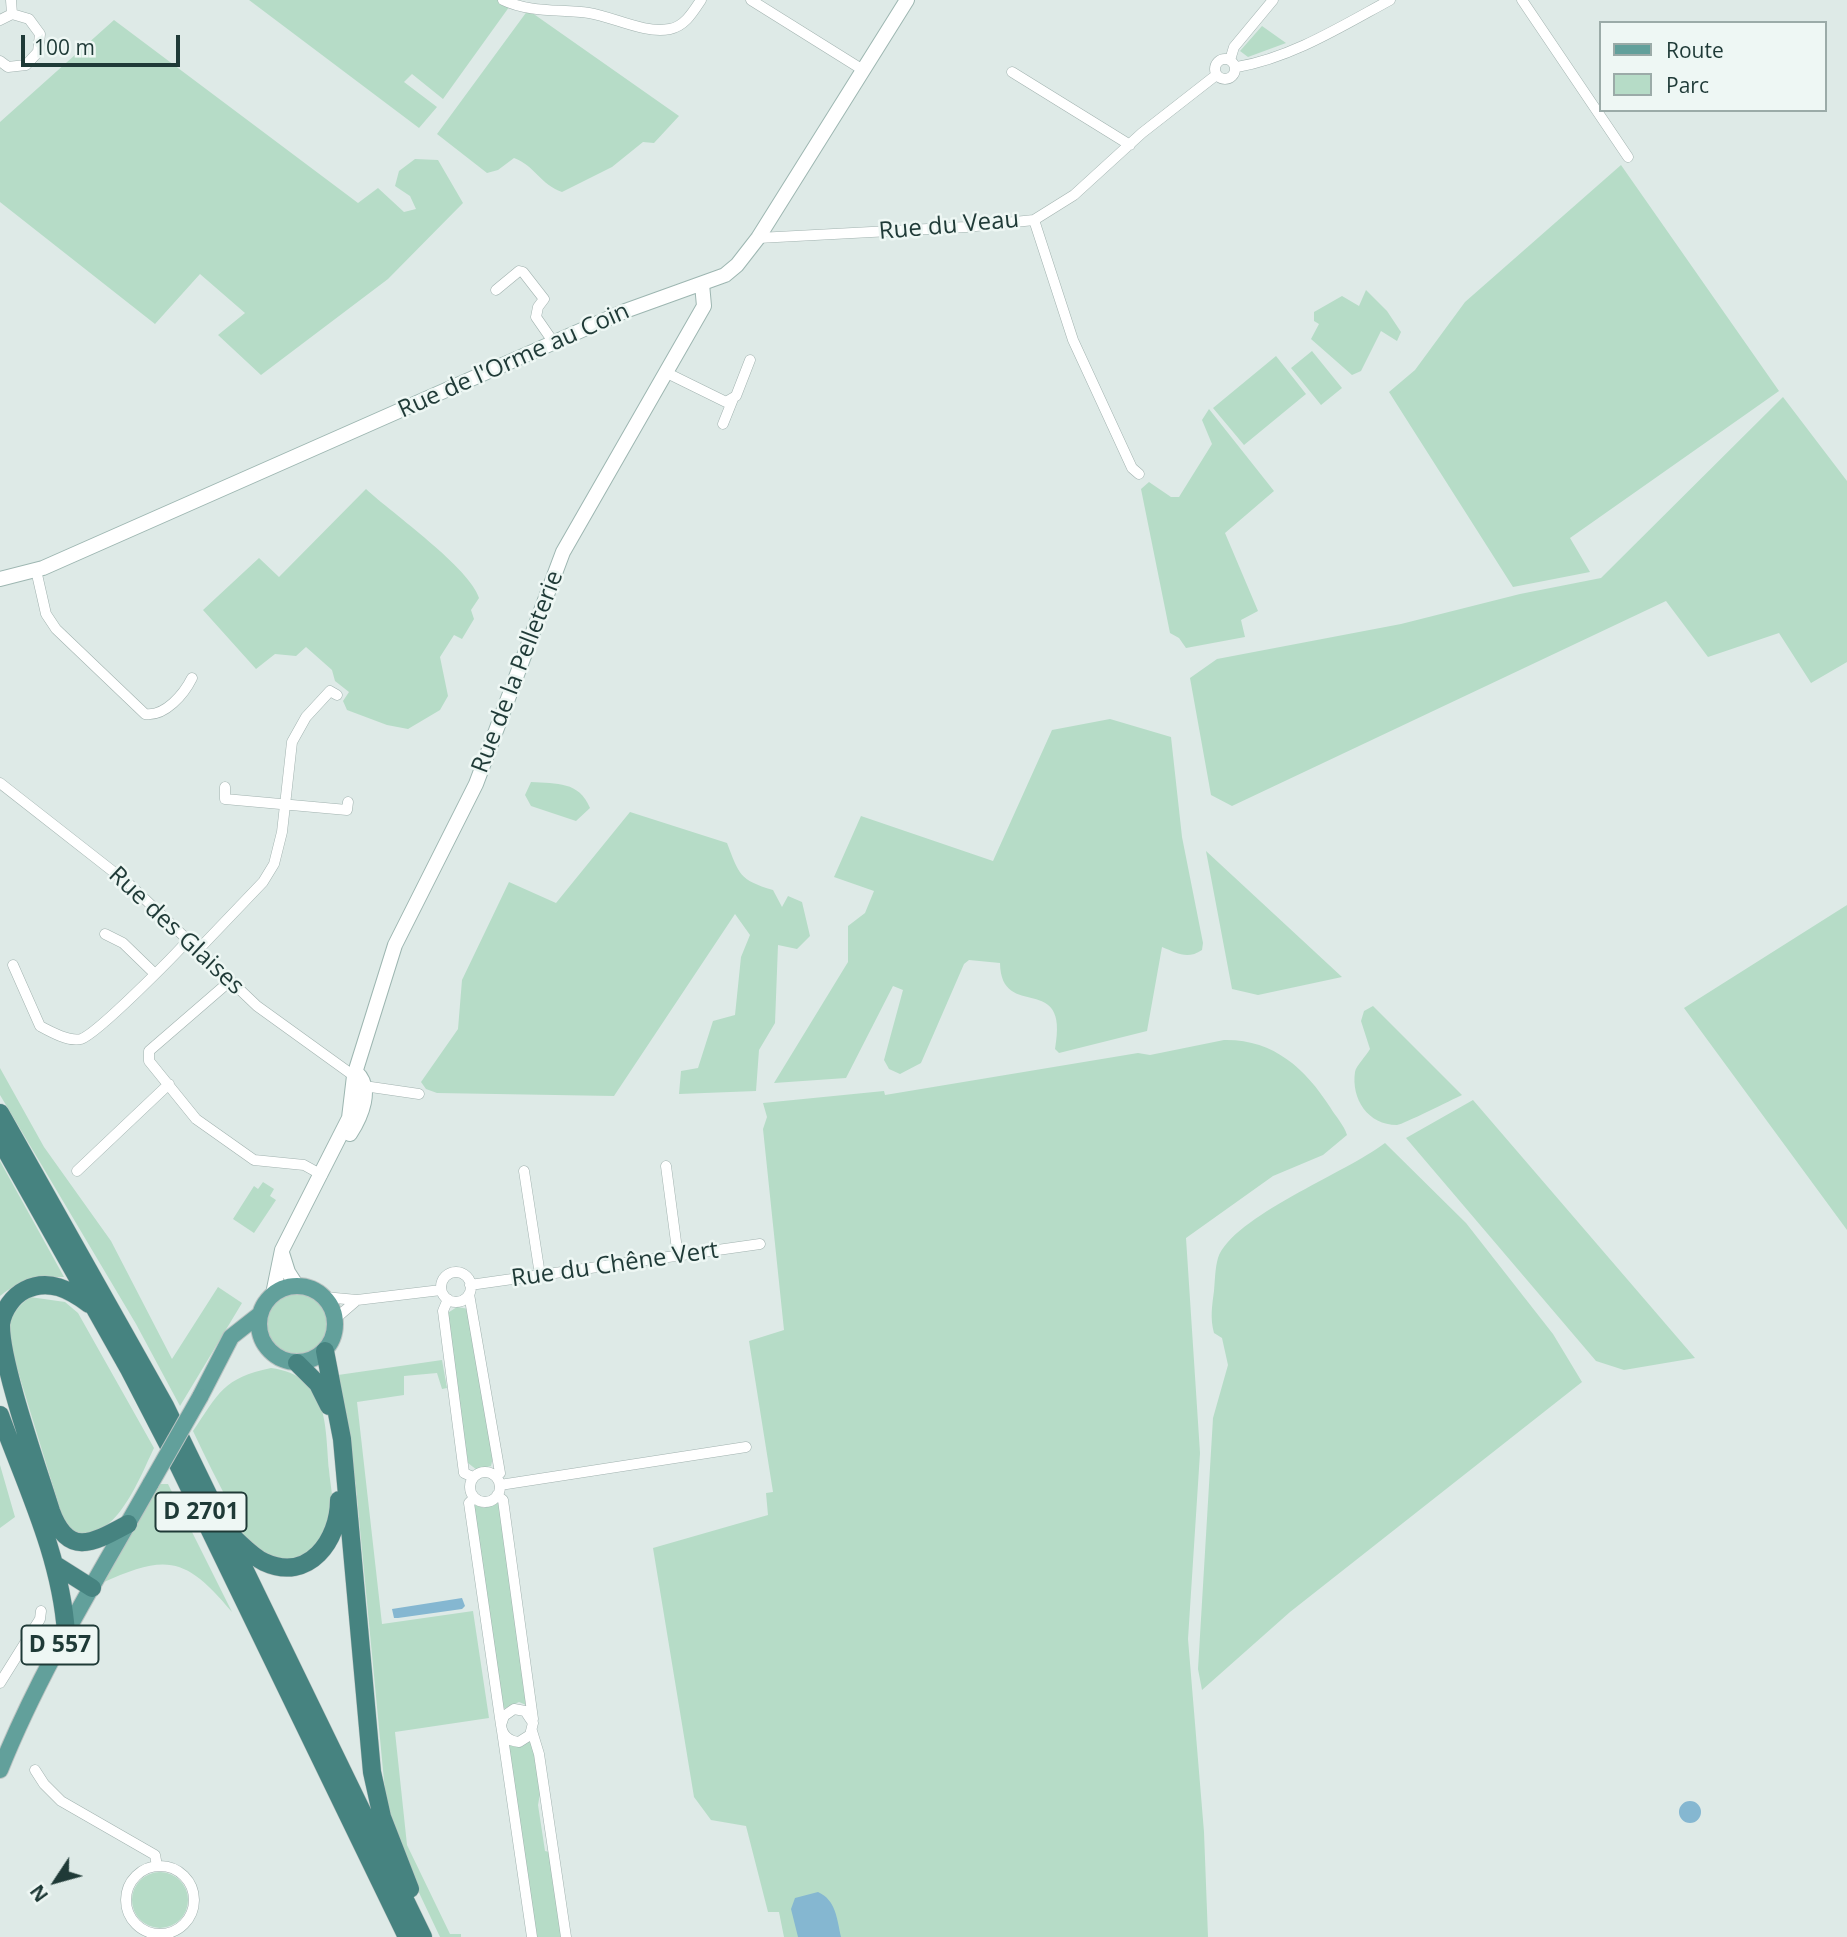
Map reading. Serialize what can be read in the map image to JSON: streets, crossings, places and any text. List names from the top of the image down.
{
  "streets": {
    "highway": ["D 2701"],
    "main road": ["Rue de l'Orme au Coin", "Rue de la Pelleterie", "D 557"],
    "street": ["Rue du Veau", "Rue des Glaises", "Rue du Chêne Vert"]
  },
  "crossings": [
    ["Rue du Veau", "Rue de l'Orme au Coin"],
    ["Rue de l'Orme au Coin", "Rue de la Pelleterie"],
    ["Rue de la Pelleterie", "Rue des Glaises"],
    ["Rue de la Pelleterie", "D 557"]
  ],
  "legend": ["Route", "Parc"],
  "scale_bar": "100 m",
  "north": "bottom left"
}
